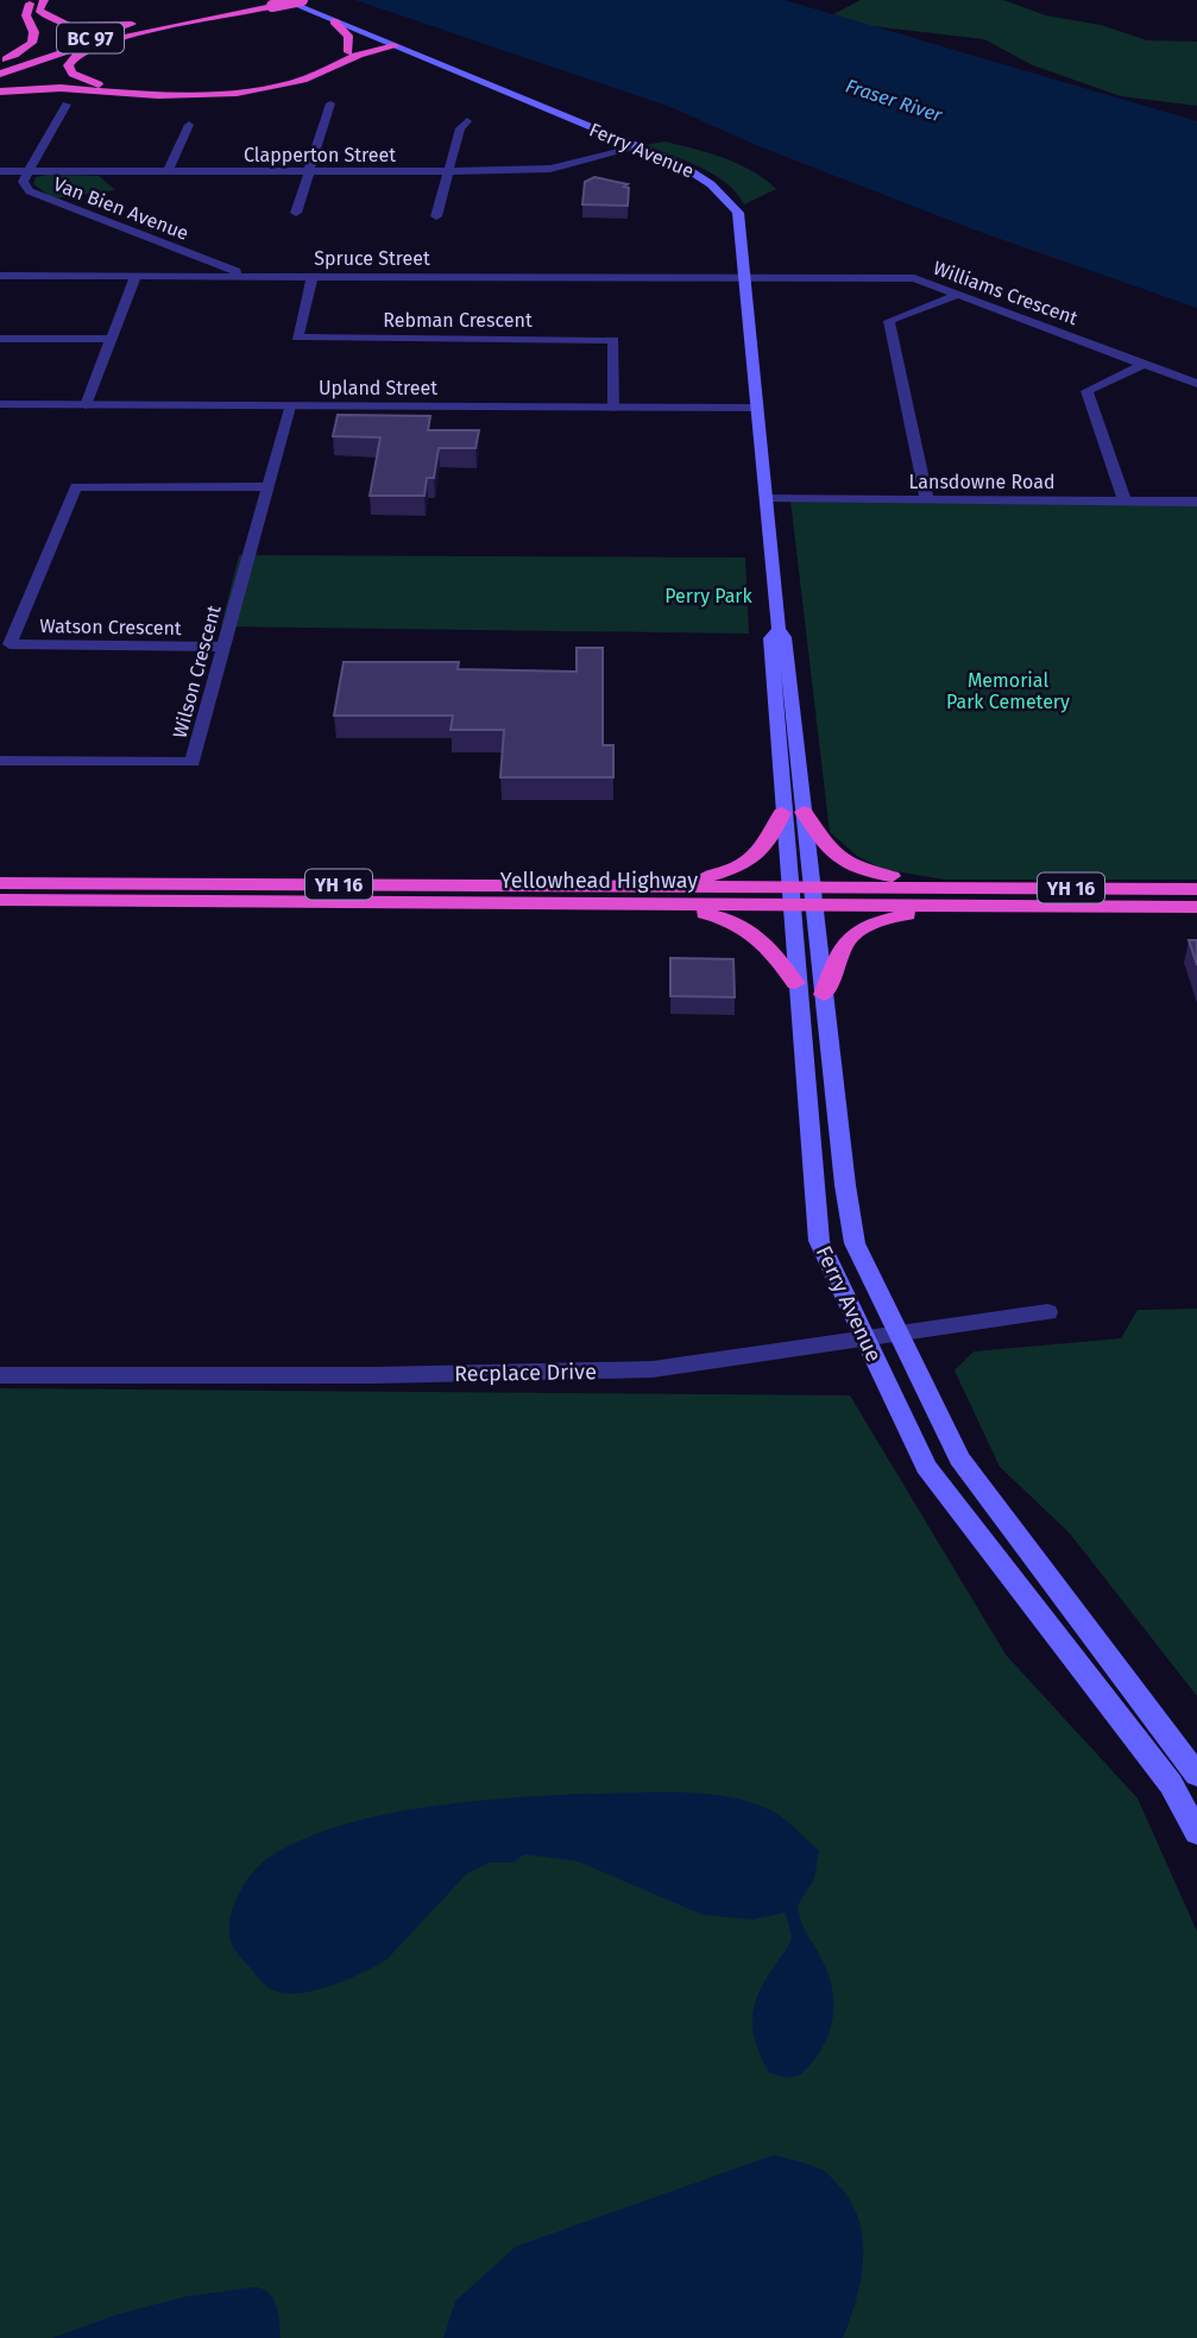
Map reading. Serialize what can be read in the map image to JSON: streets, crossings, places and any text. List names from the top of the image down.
{
  "streets": {
    "highway": ["BC 97", "Yellowhead Highway", "YH 16"],
    "main road": ["Ferry Avenue"],
    "street": [
      "Clapperton Street",
      "Van Bien Avenue",
      "Spruce Street",
      "Williams Crescent",
      "Rebman Crescent",
      "Upland Street",
      "Lansdowne Road",
      "Watson Crescent",
      "Wilson Crescent",
      "Recplace Drive"
    ]
  },
  "crossings": [
    ["Ferry Avenue", "Clapperton Street"],
    ["Ferry Avenue", "Spruce Street"],
    ["Ferry Avenue", "Williams Crescent"],
    ["Ferry Avenue", "Upland Street"],
    ["Ferry Avenue", "Lansdowne Road"],
    ["Ferry Avenue", "Yellowhead Highway"],
    ["Ferry Avenue", "Recplace Drive"],
    ["Clapperton Street", "Van Bien Avenue"],
    ["Van Bien Avenue", "Spruce Street"],
    ["Spruce Street", "Williams Crescent"],
    ["Spruce Street", "Rebman Crescent"],
    ["Rebman Crescent", "Upland Street"],
    ["Upland Street", "Wilson Crescent"],
    ["Watson Crescent", "Wilson Crescent"]
  ],
  "water": ["Fraser River"],
  "parks": ["Perry Park", "Memorial Park Cemetery"]
}
